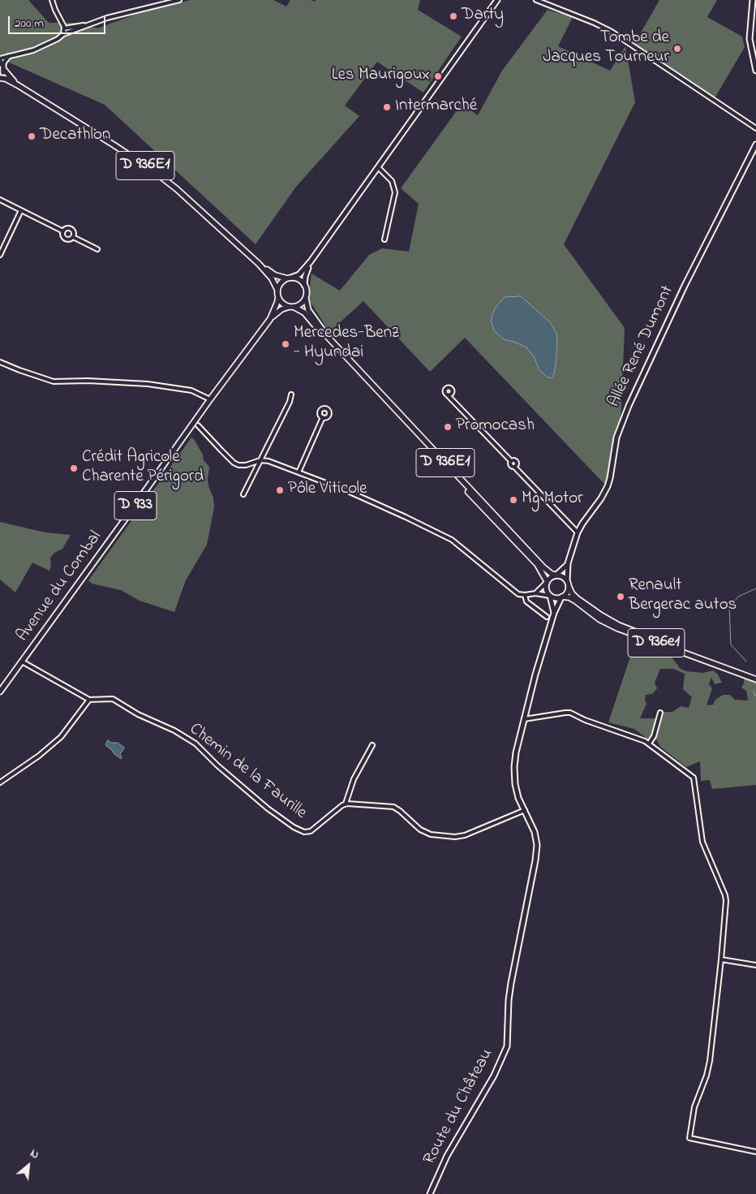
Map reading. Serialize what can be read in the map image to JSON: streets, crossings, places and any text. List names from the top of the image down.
{
  "streets": {
    "main road": [
      "D 936E1",
      "D 933",
      "Avenue du Combal",
      "D 936e1"
    ],
    "street": ["Allée René Dumont", "Chemin de la Faurille", "Route du Château"]
  },
  "crossings": [
    ["D 936E1", "Allée René Dumont"],
    ["D 936E1", "D 933"],
    ["D 936E1", "D 936e1"],
    ["D 936E1", "Route du Château"],
    ["Allée René Dumont", "D 936e1"],
    ["Allée René Dumont", "Route du Château"],
    ["D 933", "Avenue du Combal"],
    ["D 936e1", "Route du Château"]
  ],
  "places": [
    "Darty",
    "Tombe de Jacques Tourneur",
    "Les Maurigoux",
    "Intermarché",
    "Decathlon",
    "Mercedes-Benz - Hyundai",
    "Promocash",
    "Crédit Agricole Charente Périgord",
    "Pôle Viticole",
    "Mg Motor",
    "Renault Bergerac autos"
  ],
  "scale_bar": "200 m",
  "north": "top right"
}
